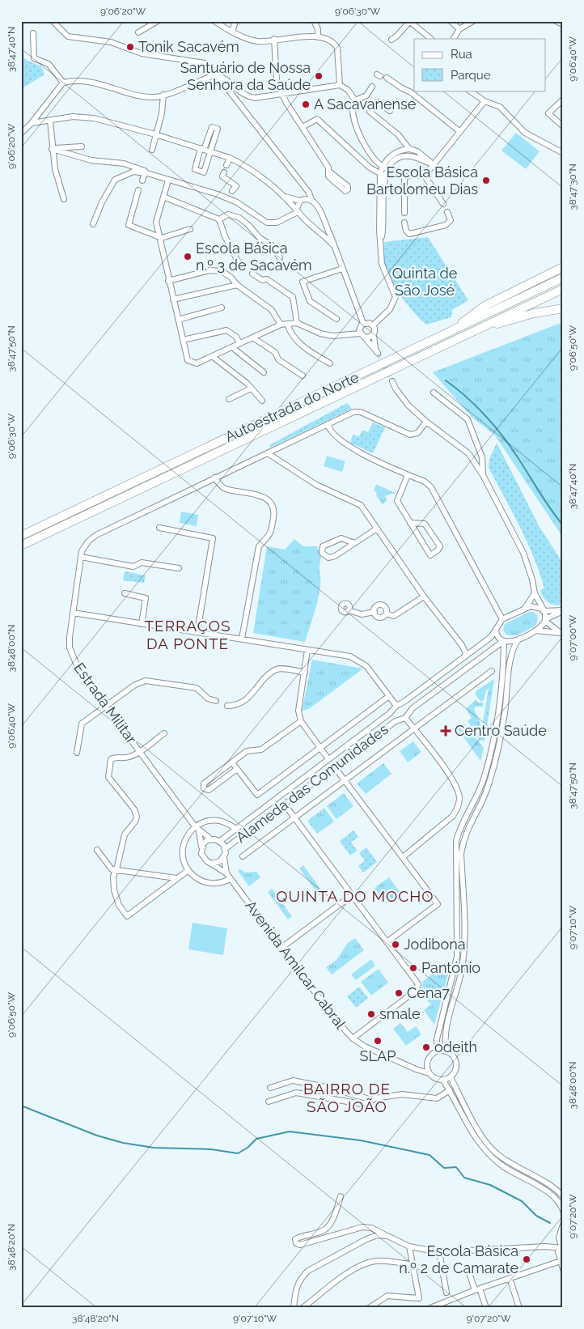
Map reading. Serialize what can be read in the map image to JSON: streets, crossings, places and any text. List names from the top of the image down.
{
  "streets": {
    "highway": ["Autoestrada do Norte"],
    "street": ["Estrada Militar", "Alameda das Comunidades", "Avenida Amílcar Cabral"]
  },
  "crossings": [
    ["Estrada Militar", "Alameda das Comunidades"]
  ],
  "districts": ["TERRAÇOS DA PONTE", "QUINTA DO MOCHO", "BAIRRO DE SÃO JOÃO"],
  "parks": ["Quinta de São José"],
  "places": {
    "other": [
      "Tonik Sacavém",
      "Santuário de Nossa Senhora da Saúde",
      "A Sacavanense",
      "Escola Básica Bartolomeu Dias",
      "Escola Básica n.º 3 de Sacavém",
      "Jodibona",
      "Pantónio",
      "Cena7",
      "smale",
      "SLAP",
      "odeith",
      "Escola Básica n.º 2 de Camarate"
    ],
    "health": ["Centro Saúde"]
  },
  "legend": ["Rua", "Parque"],
  "coordinates": [
    "9°06'20\"W",
    "9°06'30\"W",
    "38°47'40\"N",
    "9°06'40\"W",
    "38°47'30\"N",
    "9°06'50\"W",
    "38°47'50\"N",
    "9°07'00\"W",
    "38°48'00\"N",
    "9°07'10\"W",
    "9°07'20\"W",
    "38°48'20\"N"
  ]
}
